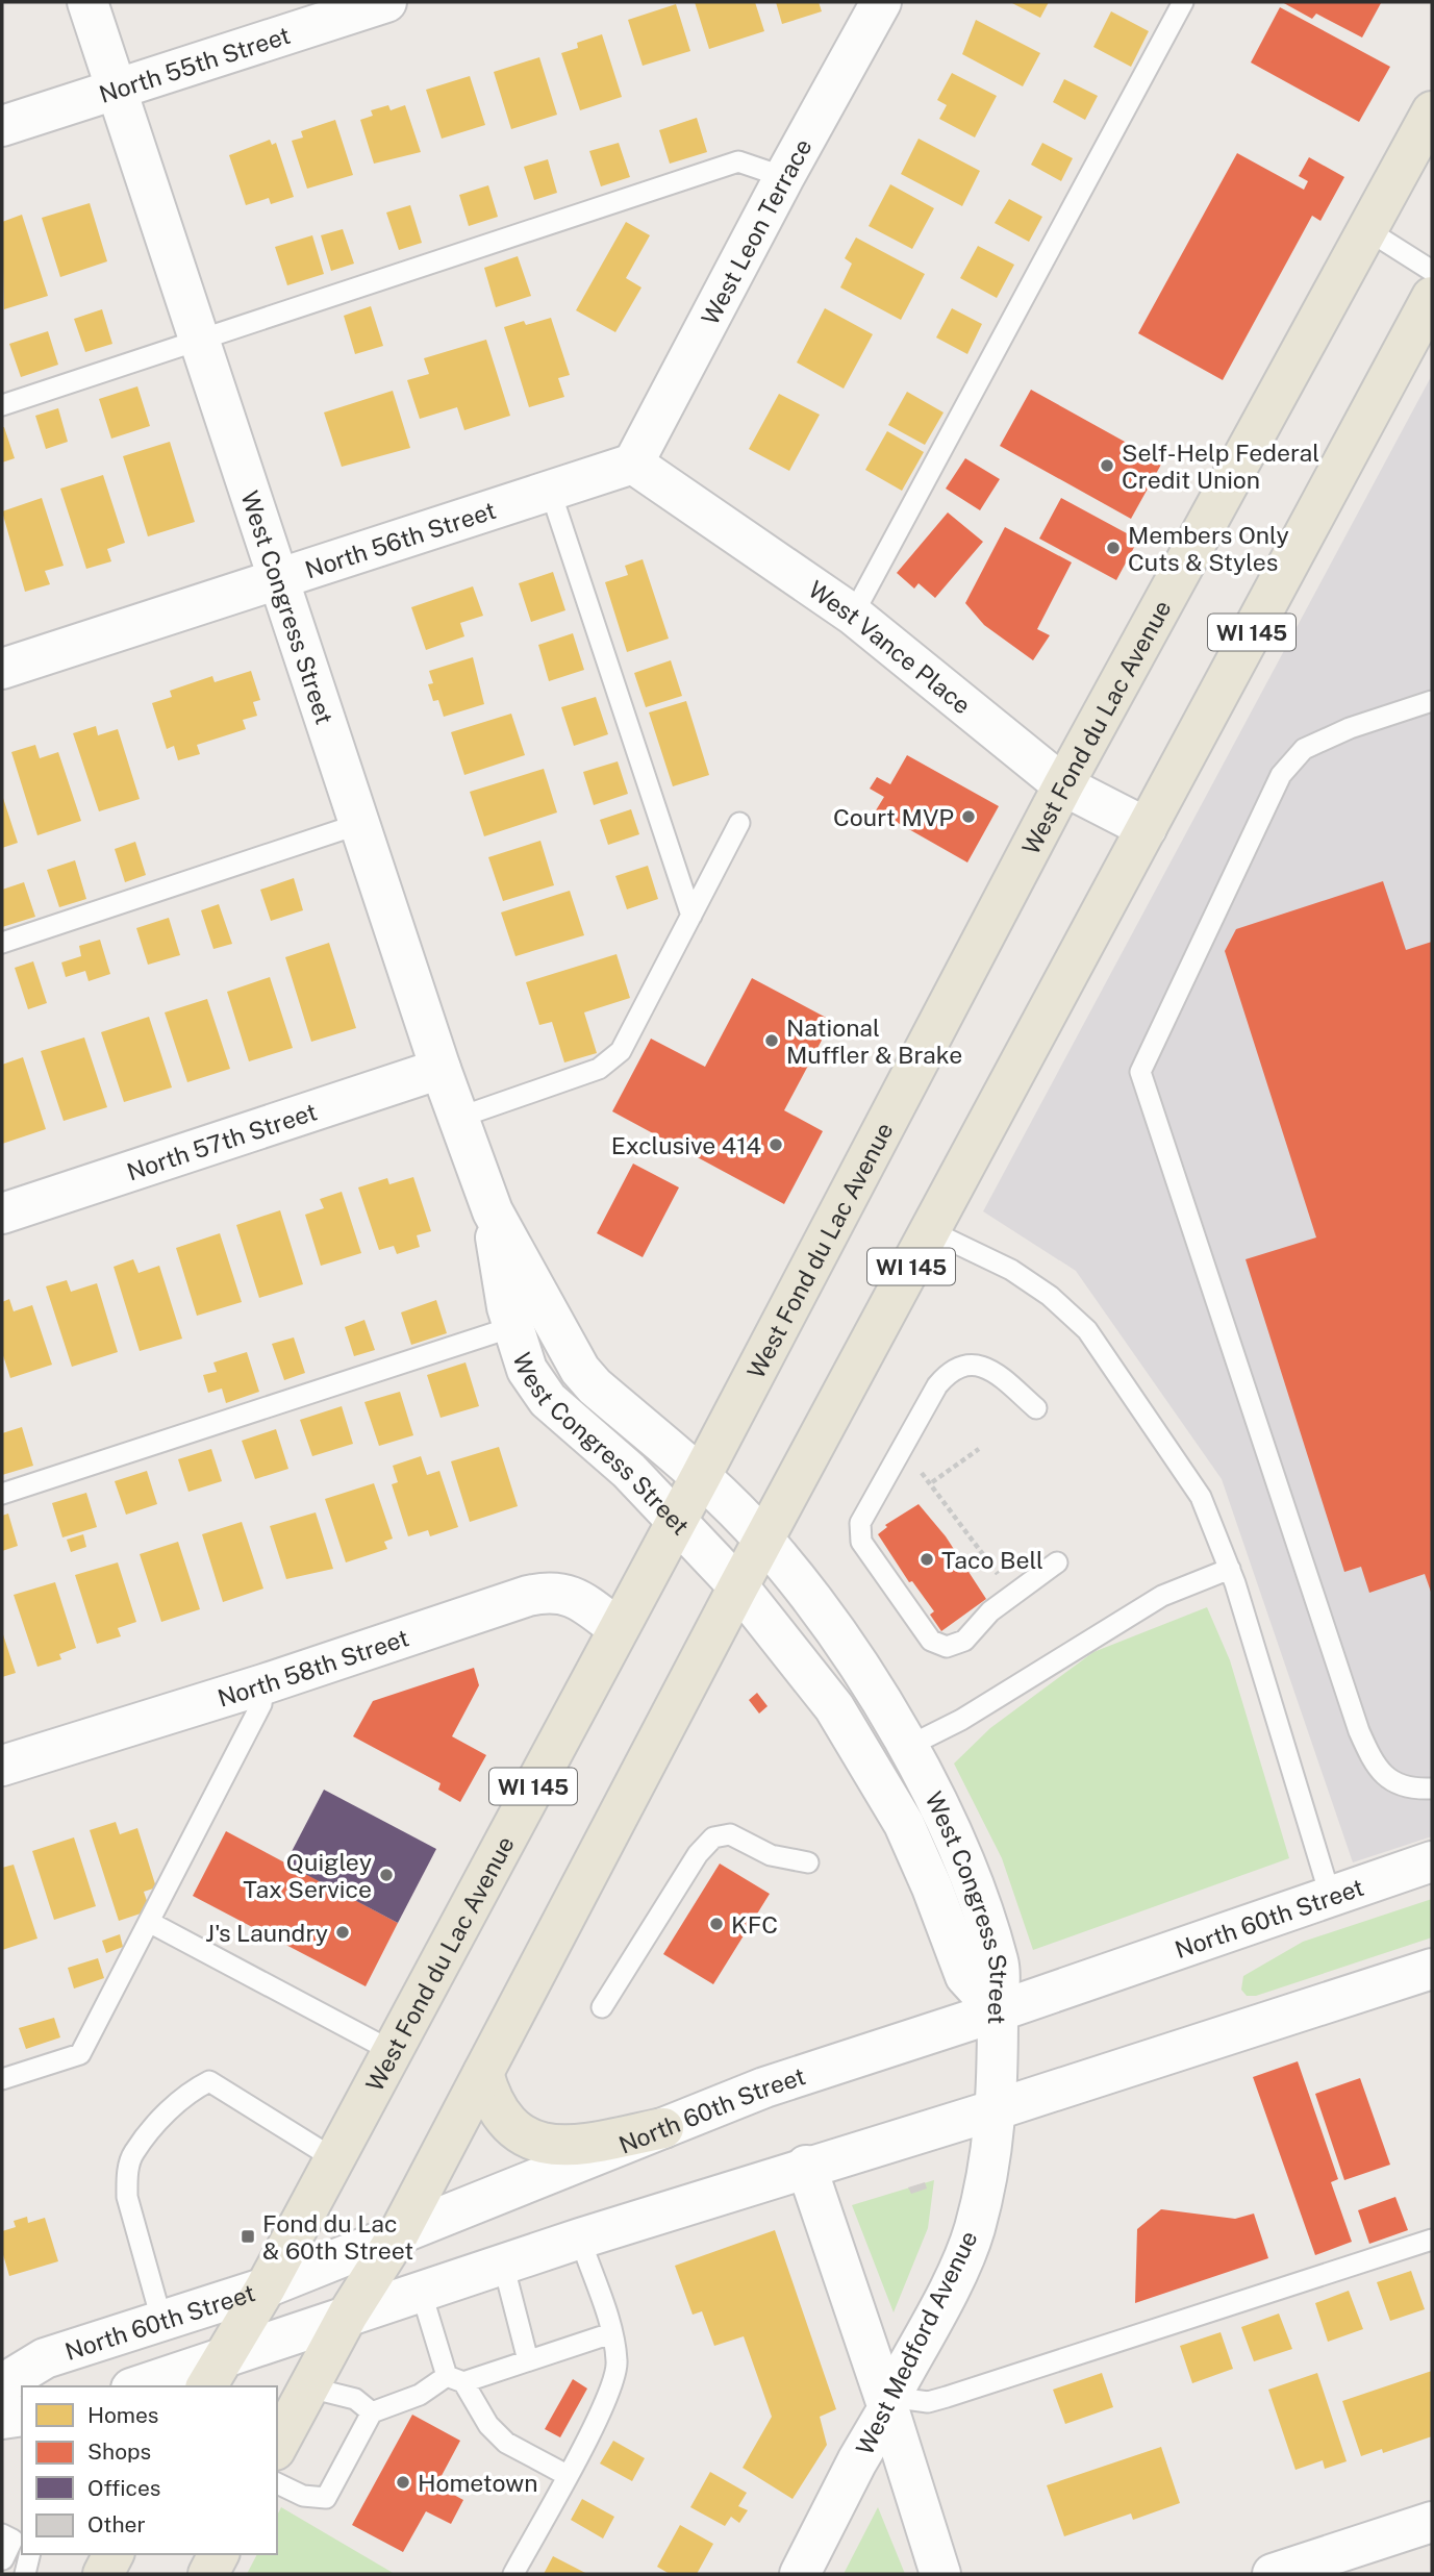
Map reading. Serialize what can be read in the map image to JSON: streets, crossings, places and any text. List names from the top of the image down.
{
  "streets": {
    "main road": ["WI 145", "West Fond du Lac Avenue"],
    "street": [
      "North 55th Street",
      "West Leon Terrace",
      "North 56th Street",
      "West Congress Street",
      "West Vance Place",
      "North 57th Street",
      "North 58th Street",
      "North 60th Street",
      "West Medford Avenue"
    ]
  },
  "crossings": [
    ["North 55th Street", "West Congress Street"],
    ["West Leon Terrace", "North 56th Street"],
    ["West Leon Terrace", "West Vance Place"],
    ["North 56th Street", "West Congress Street"],
    ["North 56th Street", "West Vance Place"],
    ["West Congress Street", "WI 145"],
    ["West Congress Street", "West Fond du Lac Avenue"],
    ["West Congress Street", "North 57th Street"],
    ["West Congress Street", "North 60th Street"],
    ["West Congress Street", "West Medford Avenue"],
    ["WI 145", "West Vance Place"],
    ["WI 145", "North 60th Street"],
    ["West Vance Place", "West Fond du Lac Avenue"],
    ["West Fond du Lac Avenue", "North 58th Street"],
    ["West Fond du Lac Avenue", "North 60th Street"],
    ["North 60th Street", "West Medford Avenue"]
  ],
  "places": {
    "other": [
      "Self-Help Federal Credit Union",
      "Members Only Cuts & Styles",
      "Court MVP",
      "National Muffler & Brake",
      "Exclusive 414",
      "Taco Bell",
      "Quigley Tax Service",
      "KFC",
      "J's Laundry",
      "Hometown"
    ],
    "transit": ["Fond du Lac & 60th Street"]
  },
  "legend": [
    "Homes",
    "Shops",
    "Offices",
    "Other"
  ]
}
